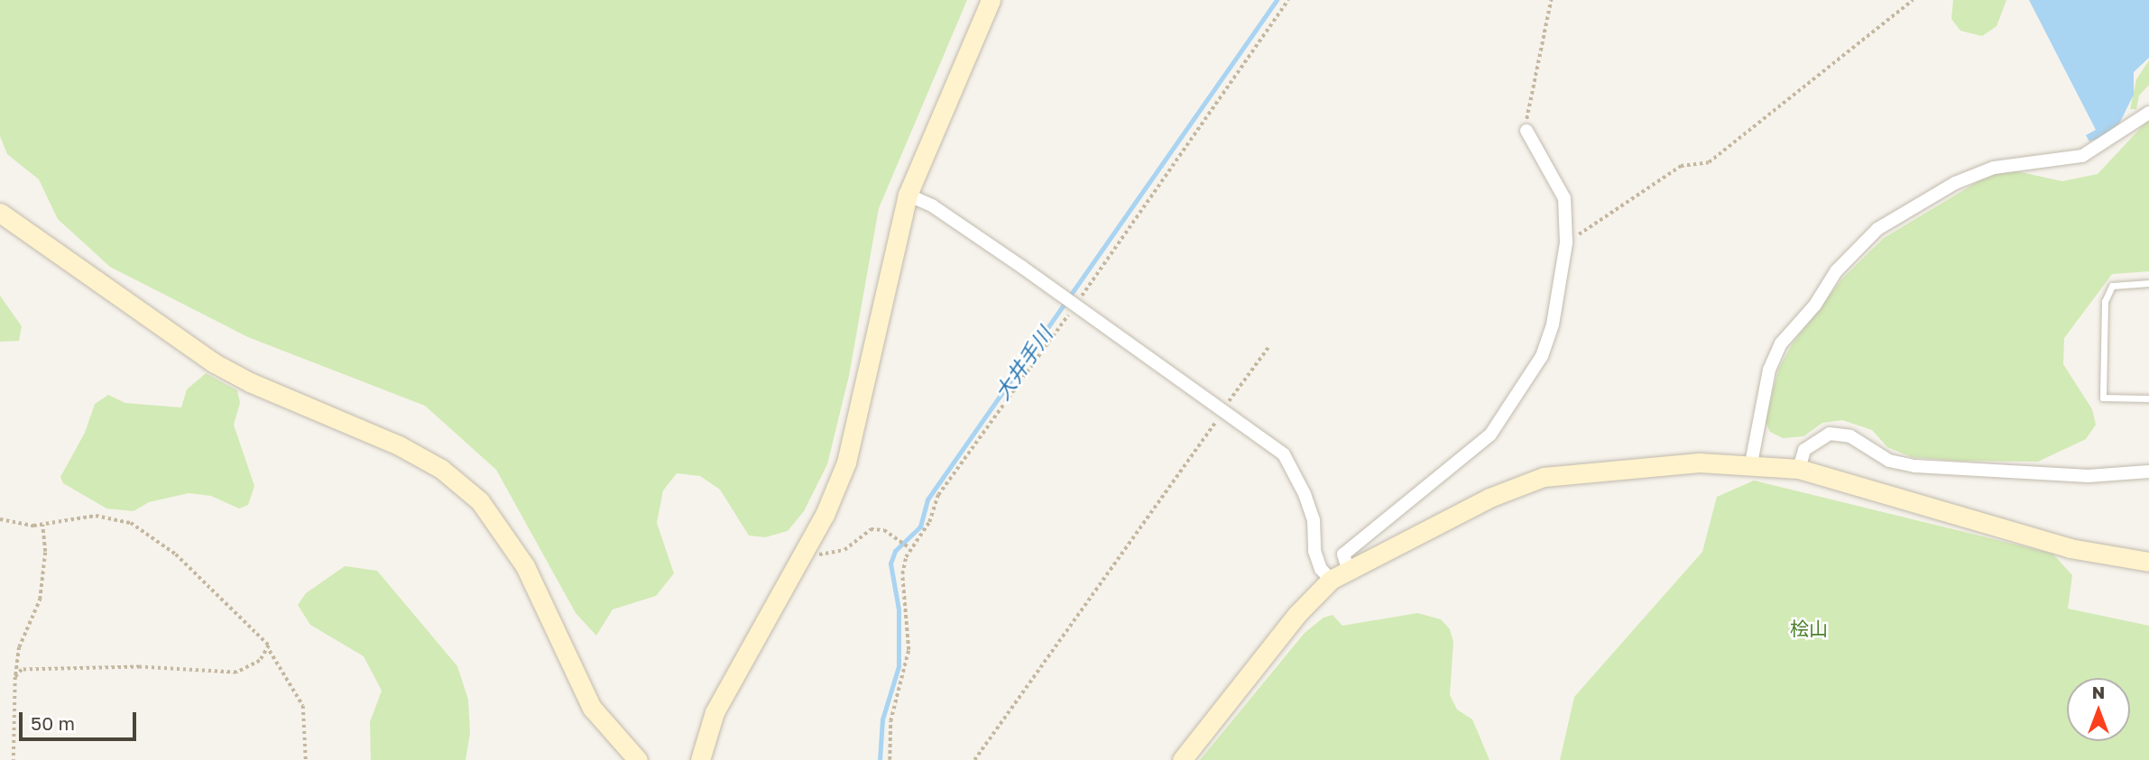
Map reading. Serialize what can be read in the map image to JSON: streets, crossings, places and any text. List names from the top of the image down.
{
  "water": ["大井手川"],
  "parks": ["桧山"],
  "scale_bar": "50 m",
  "north": "top"
}
